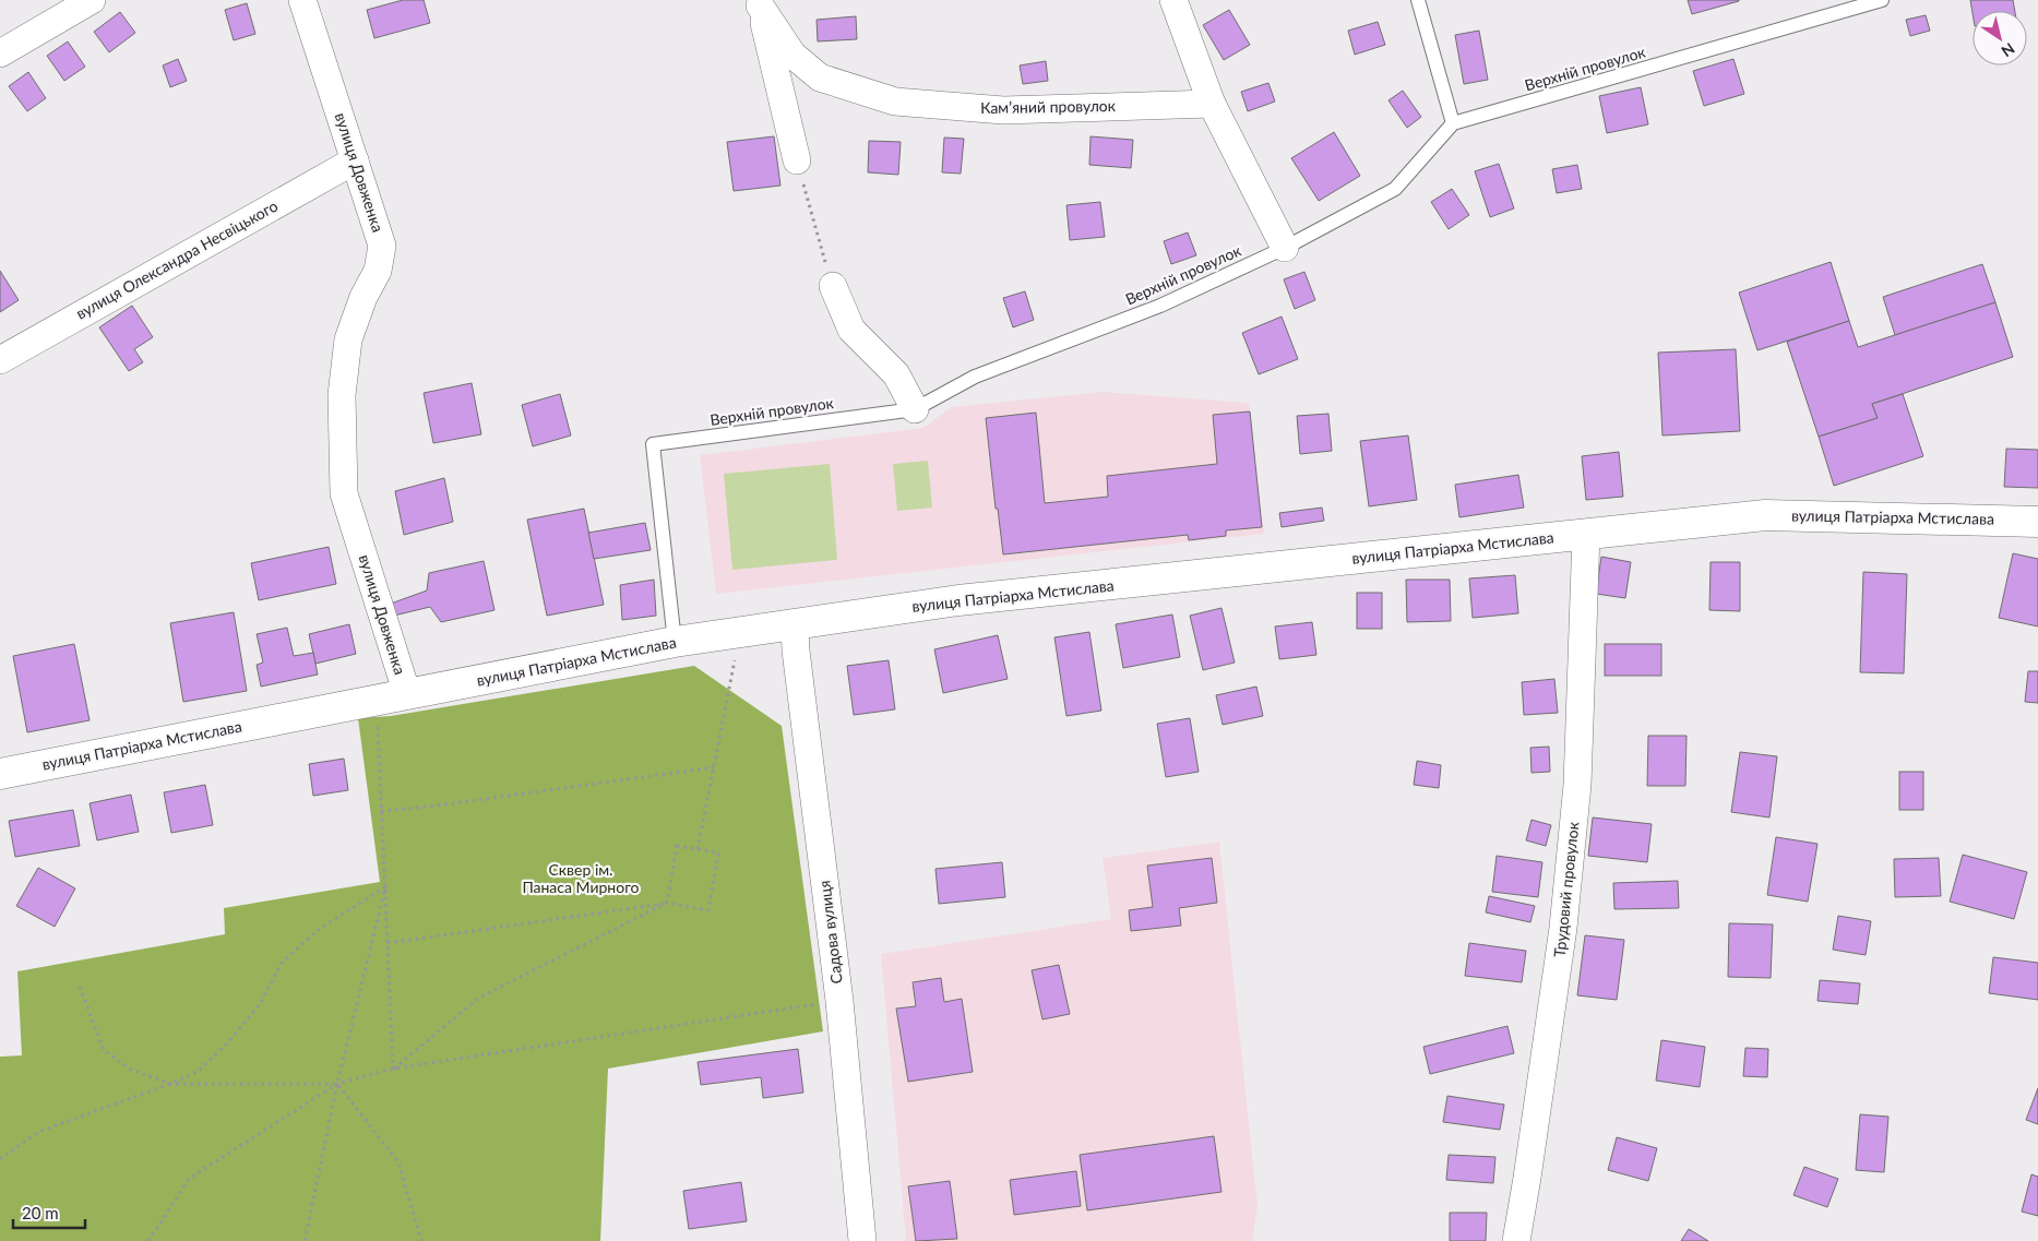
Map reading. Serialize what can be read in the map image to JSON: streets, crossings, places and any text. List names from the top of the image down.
{
  "streets": {
    "main road": ["вулиця Патріарха Мстислава"],
    "street": [
      "Камʼяний провулок",
      "вулиця Довженка",
      "вулиця Олександра Несвіцького",
      "Трудовий провулок",
      "Садова вулиця"
    ],
    "lane": ["Верхній провулок"]
  },
  "crossings": [
    ["Верхній провулок", "вулиця Патріарха Мстислава"],
    ["вулиця Довженка", "вулиця Олександра Несвіцького"],
    ["вулиця Довженка", "вулиця Патріарха Мстислава"],
    ["вулиця Патріарха Мстислава", "Трудовий провулок"],
    ["вулиця Патріарха Мстислава", "Садова вулиця"]
  ],
  "parks": ["Сквер ім. Панаса Мирного"],
  "scale_bar": "20 m",
  "north": "bottom right"
}
